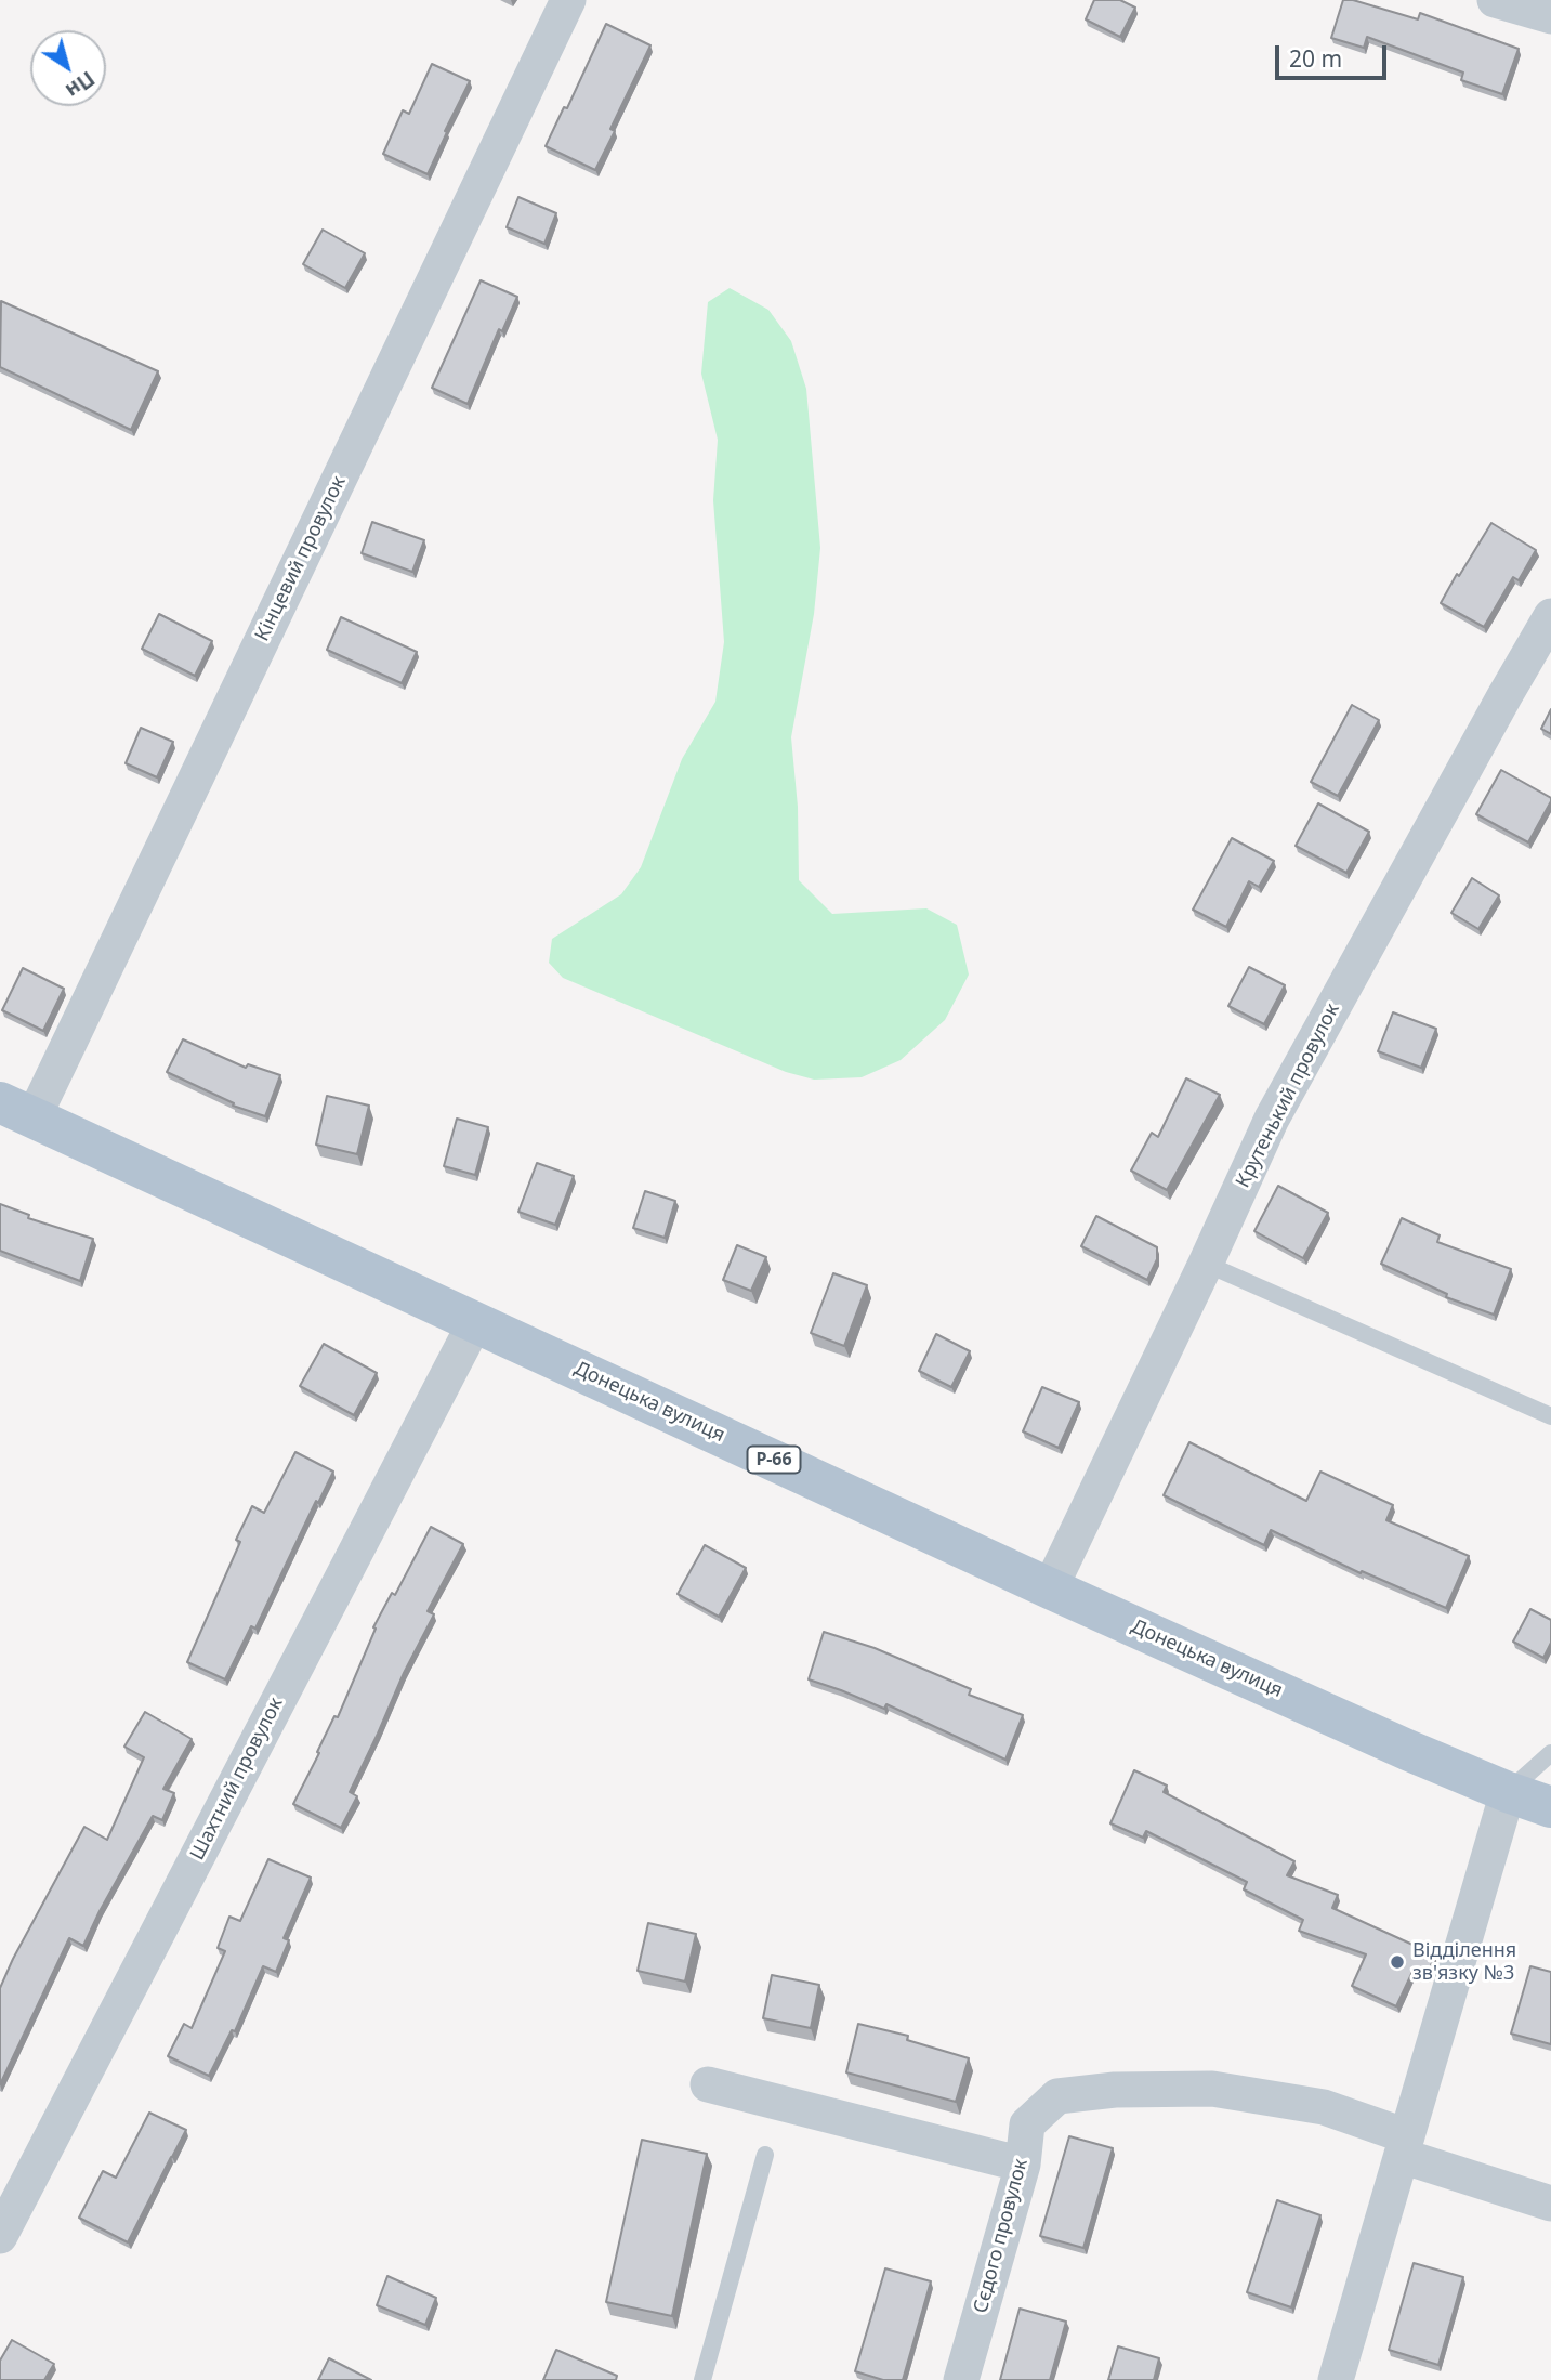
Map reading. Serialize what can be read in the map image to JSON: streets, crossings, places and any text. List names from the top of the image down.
{
  "streets": {
    "main road": ["Донецька вулиця", "Р-66"],
    "street": [
      "Кінцевий провулок",
      "Крутенький провулок",
      "Шахтний провулок",
      "Сєдого провулок"
    ]
  },
  "crossings": [
    ["Кінцевий провулок", "Донецька вулиця"],
    ["Крутенький провулок", "Донецька вулиця"],
    ["Донецька вулиця", "Шахтний провулок"]
  ],
  "places": ["Відділення зв'язку №3"],
  "scale_bar": "20 m",
  "north": "bottom right"
}
